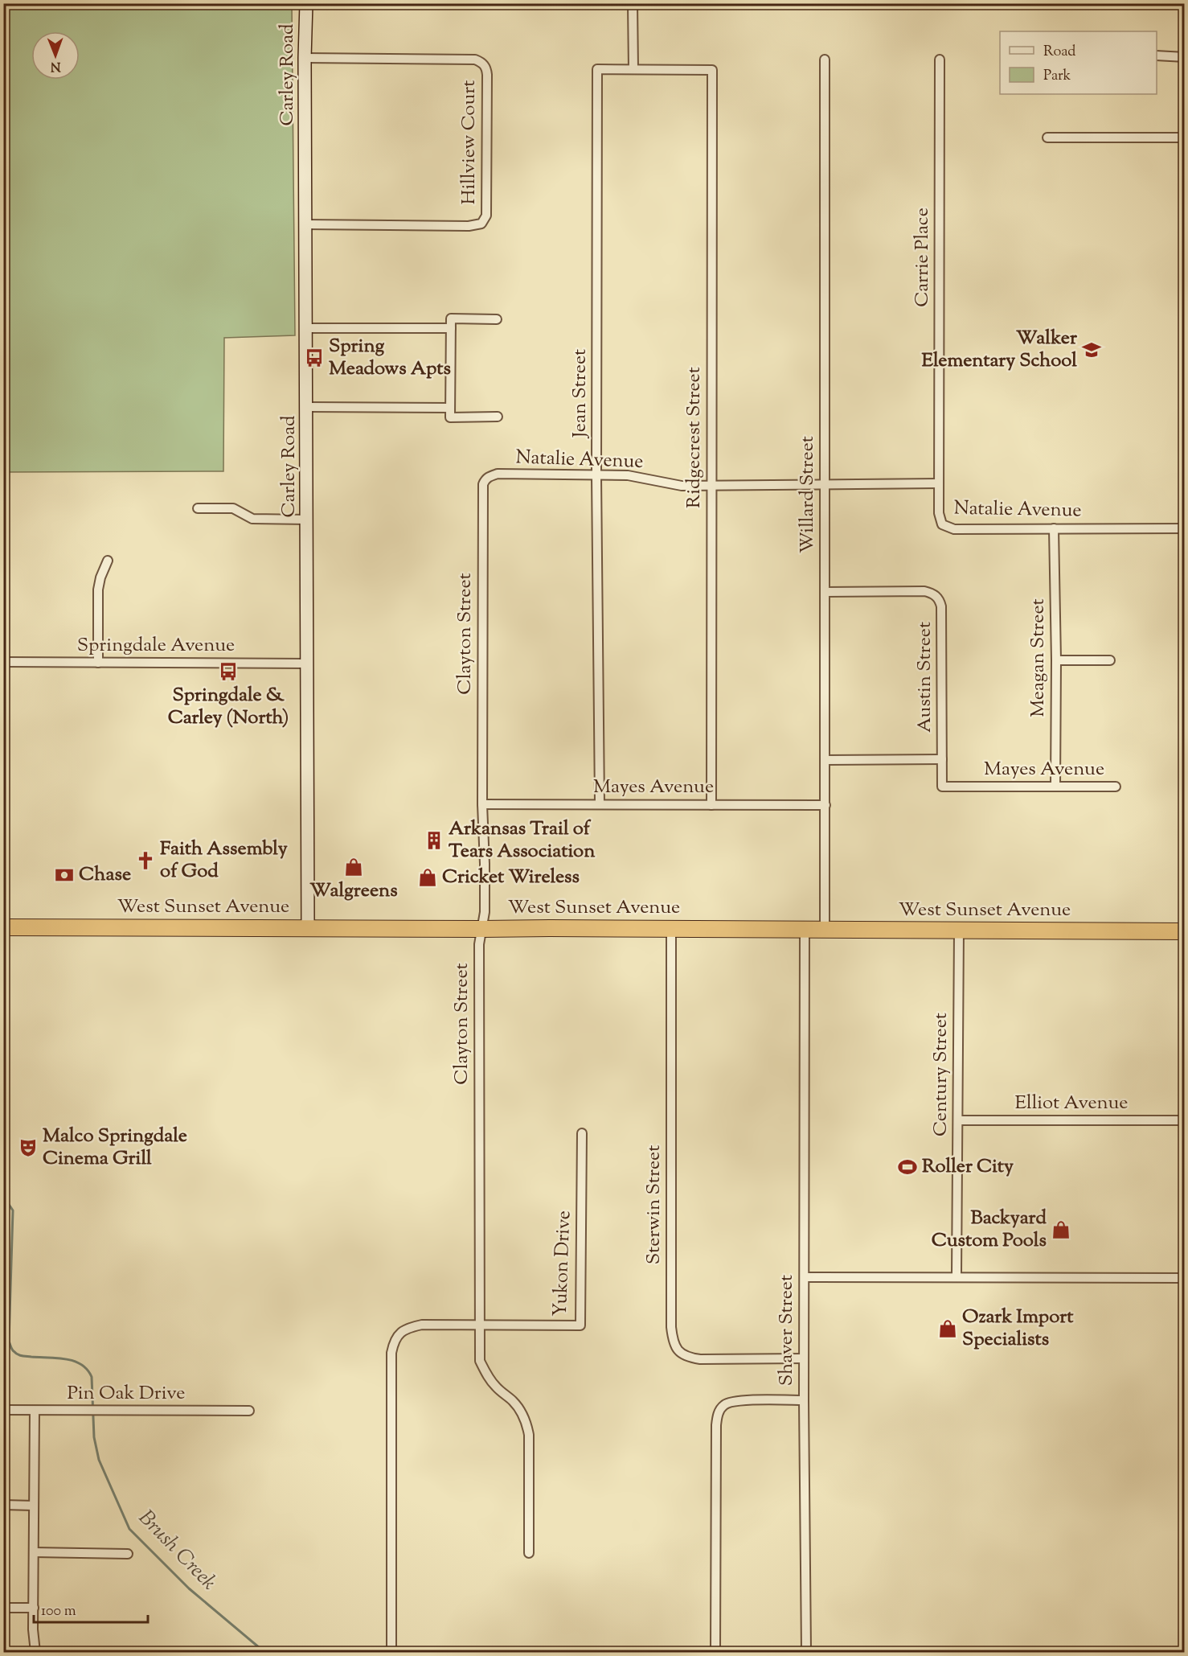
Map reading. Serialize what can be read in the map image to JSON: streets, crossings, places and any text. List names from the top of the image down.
{
  "streets": {
    "highway": ["West Sunset Avenue"],
    "street": [
      "Carley Road",
      "Hillview Court",
      "Carrie Place",
      "Jean Street",
      "Ridgecrest Street",
      "Natalie Avenue",
      "Willard Street",
      "Clayton Street",
      "Springdale Avenue",
      "Meagan Street",
      "Austin Street",
      "Mayes Avenue",
      "Century Street",
      "Elliot Avenue",
      "Sterwin Street",
      "Yukon Drive",
      "Shaver Street",
      "Pin Oak Drive"
    ]
  },
  "crossings": [
    ["Carley Road", "Hillview Court"],
    ["Carley Road", "Springdale Avenue"],
    ["Carley Road", "West Sunset Avenue"],
    ["Carrie Place", "Natalie Avenue"],
    ["Jean Street", "Ridgecrest Street"],
    ["Jean Street", "Natalie Avenue"],
    ["Jean Street", "Mayes Avenue"],
    ["Ridgecrest Street", "Natalie Avenue"],
    ["Ridgecrest Street", "Mayes Avenue"],
    ["Natalie Avenue", "Willard Street"],
    ["Natalie Avenue", "Clayton Street"],
    ["Natalie Avenue", "Meagan Street"],
    ["Willard Street", "Austin Street"],
    ["Willard Street", "Mayes Avenue"],
    ["Willard Street", "West Sunset Avenue"],
    ["Clayton Street", "Mayes Avenue"],
    ["Clayton Street", "West Sunset Avenue"],
    ["Clayton Street", "Yukon Drive"],
    ["Meagan Street", "Mayes Avenue"],
    ["Austin Street", "Mayes Avenue"],
    ["West Sunset Avenue", "Century Street"],
    ["West Sunset Avenue", "Sterwin Street"],
    ["West Sunset Avenue", "Shaver Street"],
    ["Century Street", "Elliot Avenue"],
    ["Sterwin Street", "Shaver Street"]
  ],
  "water": ["Brush Creek"],
  "places": {
    "school or university": ["Walker Elementary School"],
    "bus stop": ["Spring Meadows Apts", "Springdale & Carley (North)"],
    "building": ["Arkansas Trail of Tears Association"],
    "church": ["Faith Assembly of God"],
    "shop": [
      "Walgreens",
      "Cricket Wireless",
      "Backyard Custom Pools",
      "Ozark Import Specialists"
    ],
    "bank": ["Chase"],
    "theatre": ["Malco Springdale Cinema Grill"],
    "sports": ["Roller City"]
  },
  "legend": ["Road", "Park"],
  "scale_bar": "100 m",
  "north": "bottom"
}
